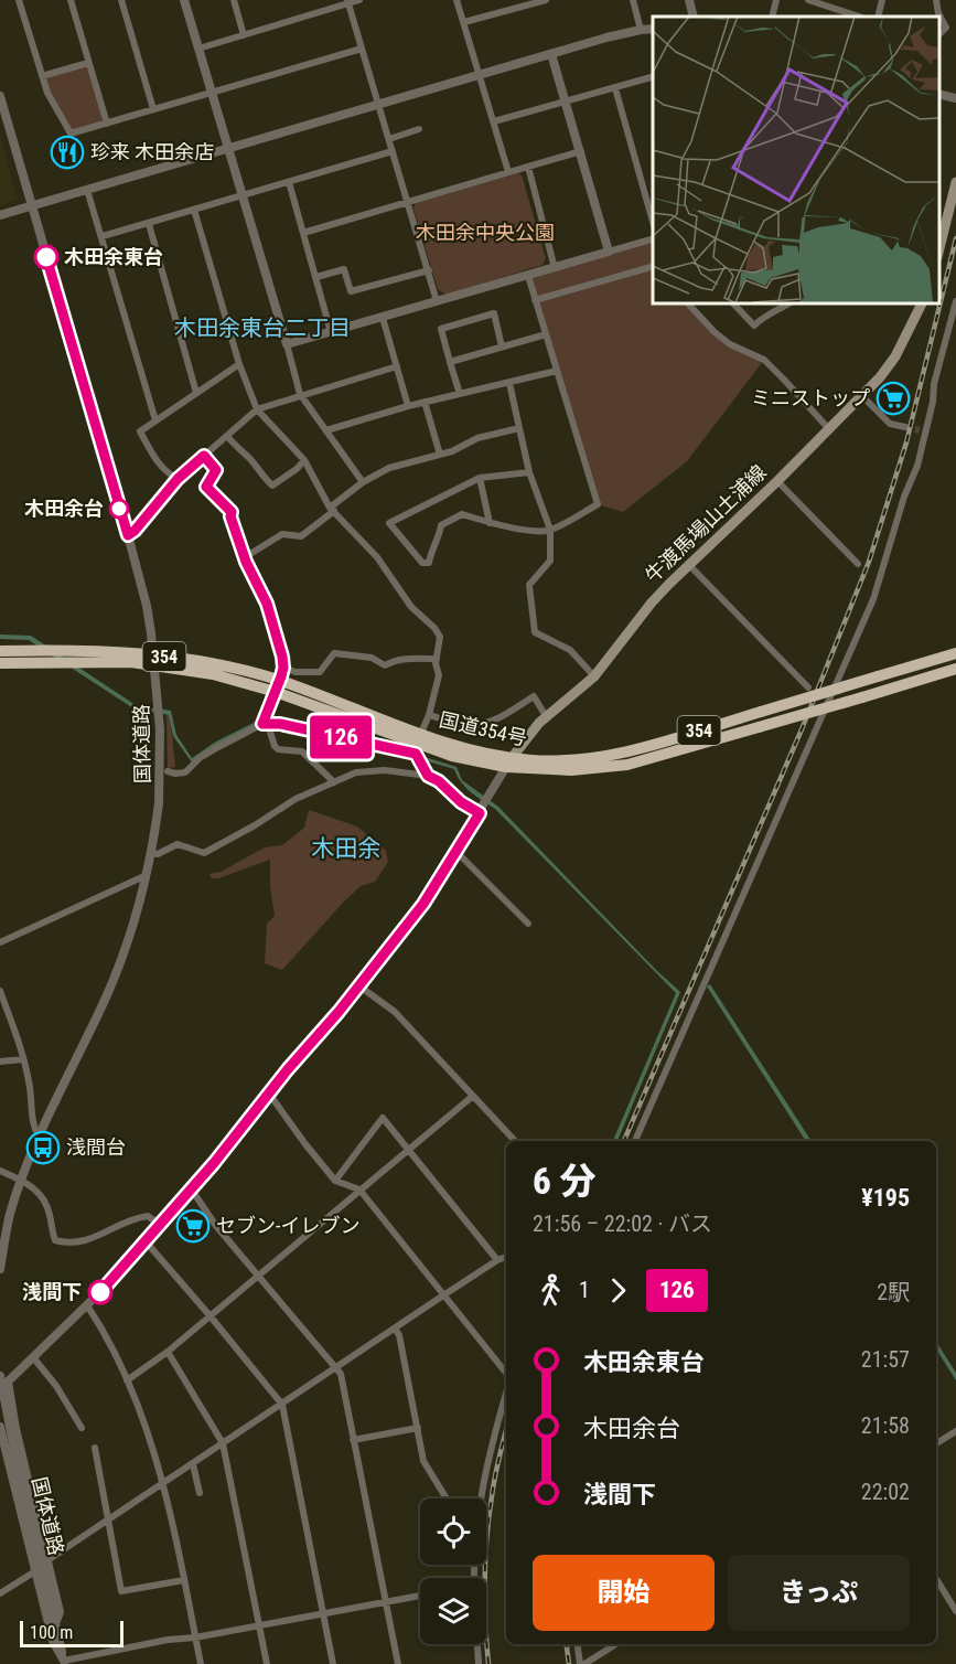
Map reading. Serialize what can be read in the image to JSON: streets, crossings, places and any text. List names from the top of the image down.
{
  "streets": {
    "highway": ["354", "国道354号"],
    "main road": ["牛渡馬場山土浦線"],
    "street": ["国体道路"]
  },
  "crossings": [
    ["牛渡馬場山土浦線", "国道354号"]
  ],
  "districts": ["木田余東台二丁目", "木田余"],
  "parks": ["木田余中央公園"],
  "places": {
    "restaurant": ["珍来 木田余店"],
    "other": ["木田余東台", "木田余台", "浅間下"],
    "supermarket": ["ミニストップ", "セブン-イレブン"],
    "bus stop": ["浅間台"]
  },
  "lines": ["bus line 126"],
  "scale_bar": "100 m",
  "page": {
    "on_map": "126",
    "heading": ["6 分", "21:56 – 22:02 · バス", "¥195"],
    "legs": ["1", "126", "2駅"],
    "list": [
      {
        "name": "木田余東台",
        "value": "21:57"
      },
      {
        "name": "木田余台",
        "value": "21:58"
      },
      {
        "name": "浅間下",
        "value": "22:02"
      }
    ],
    "buttons": ["開始", "きっぷ"],
    "scale": "100 m"
  }
}
